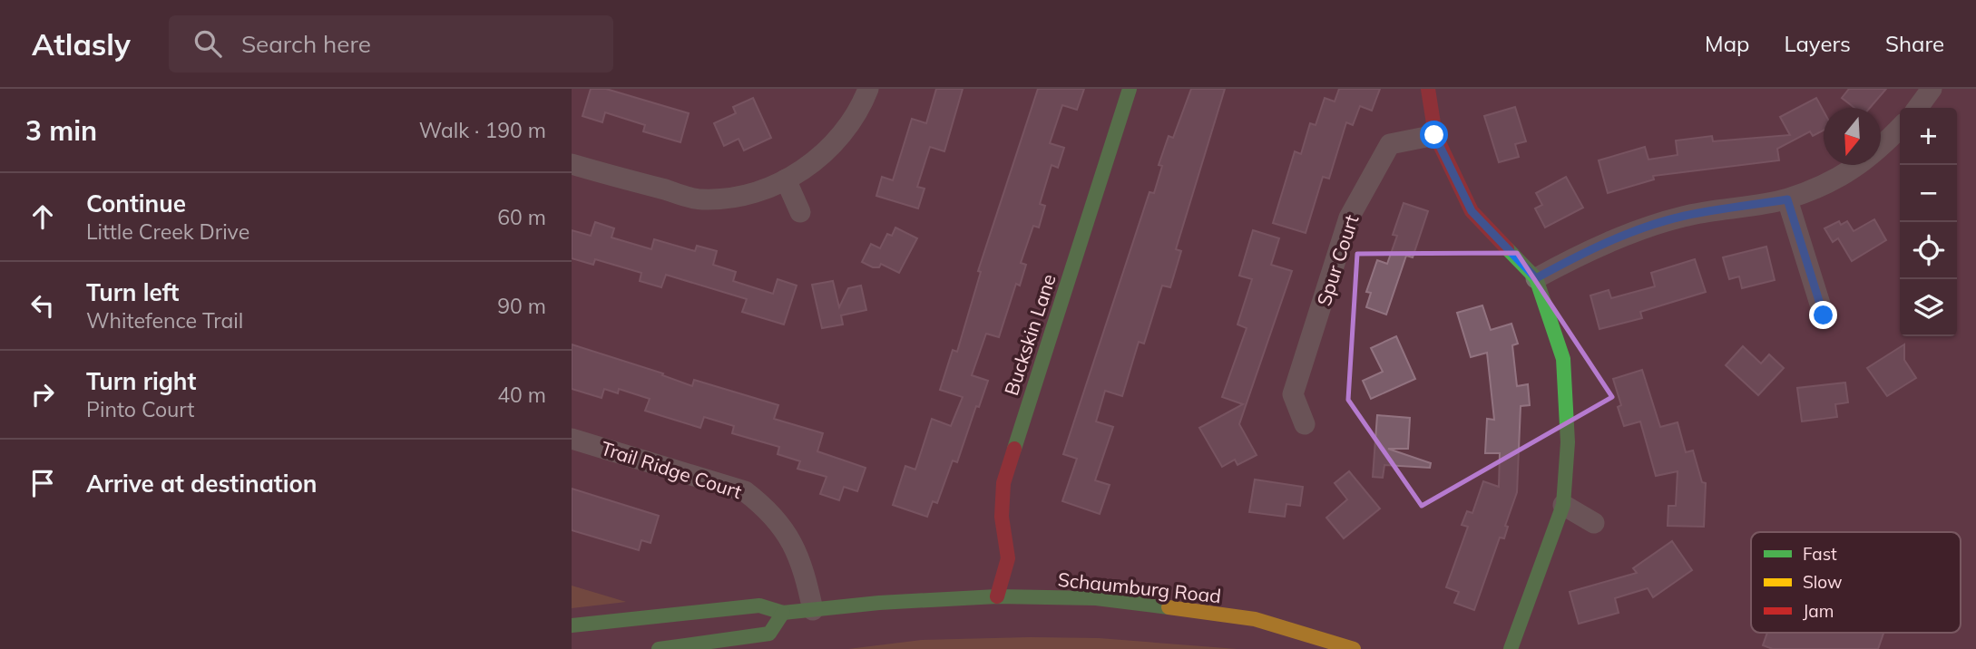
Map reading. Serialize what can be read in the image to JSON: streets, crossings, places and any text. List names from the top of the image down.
{
  "streets": {
    "street": [
      "Spur Court",
      "Buckskin Lane",
      "Trail Ridge Court",
      "Schaumburg Road"
    ]
  },
  "crossings": [
    ["Buckskin Lane", "Schaumburg Road"],
    ["Trail Ridge Court", "Schaumburg Road"]
  ],
  "legend": ["Fast", "Slow", "Jam"],
  "north": "bottom",
  "page": {
    "header": "Atlasly",
    "search": "Search here",
    "nav": ["Map", "Layers", "Share"],
    "heading": ["3 min", "Walk · 190 m"],
    "map_buttons": ["+", "−"],
    "list": [
      ["Continue", "Little Creek Drive", "60 m"],
      ["Turn left", "Whitefence Trail", "90 m"],
      ["Turn right", "Pinto Court", "40 m"],
      "Arrive at destination"
    ]
  }
}
